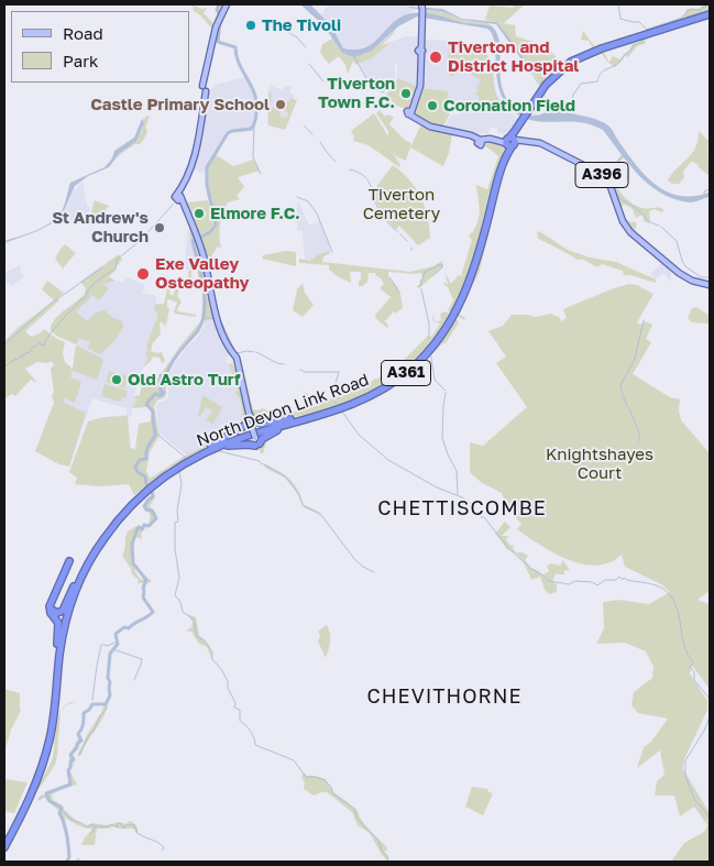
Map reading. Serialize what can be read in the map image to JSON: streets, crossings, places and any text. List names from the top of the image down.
{
  "streets": {
    "highway": ["A361", "North Devon Link Road"],
    "main road": ["A396"]
  },
  "crossings": [
    ["A396", "North Devon Link Road"],
    ["A361", "North Devon Link Road"]
  ],
  "districts": ["CHETTISCOMBE", "CHEVITHORNE"],
  "parks": ["Tiverton Cemetery", "Knightshayes Court"],
  "places": [
    "The Tivoli",
    "Tiverton and District Hospital",
    "Tiverton Town F.C.",
    "Castle Primary School",
    "Coronation Field",
    "Elmore F.C.",
    "St Andrew's Church",
    "Exe Valley Osteopathy",
    "Old Astro Turf"
  ],
  "legend": ["Road", "Park"]
}
